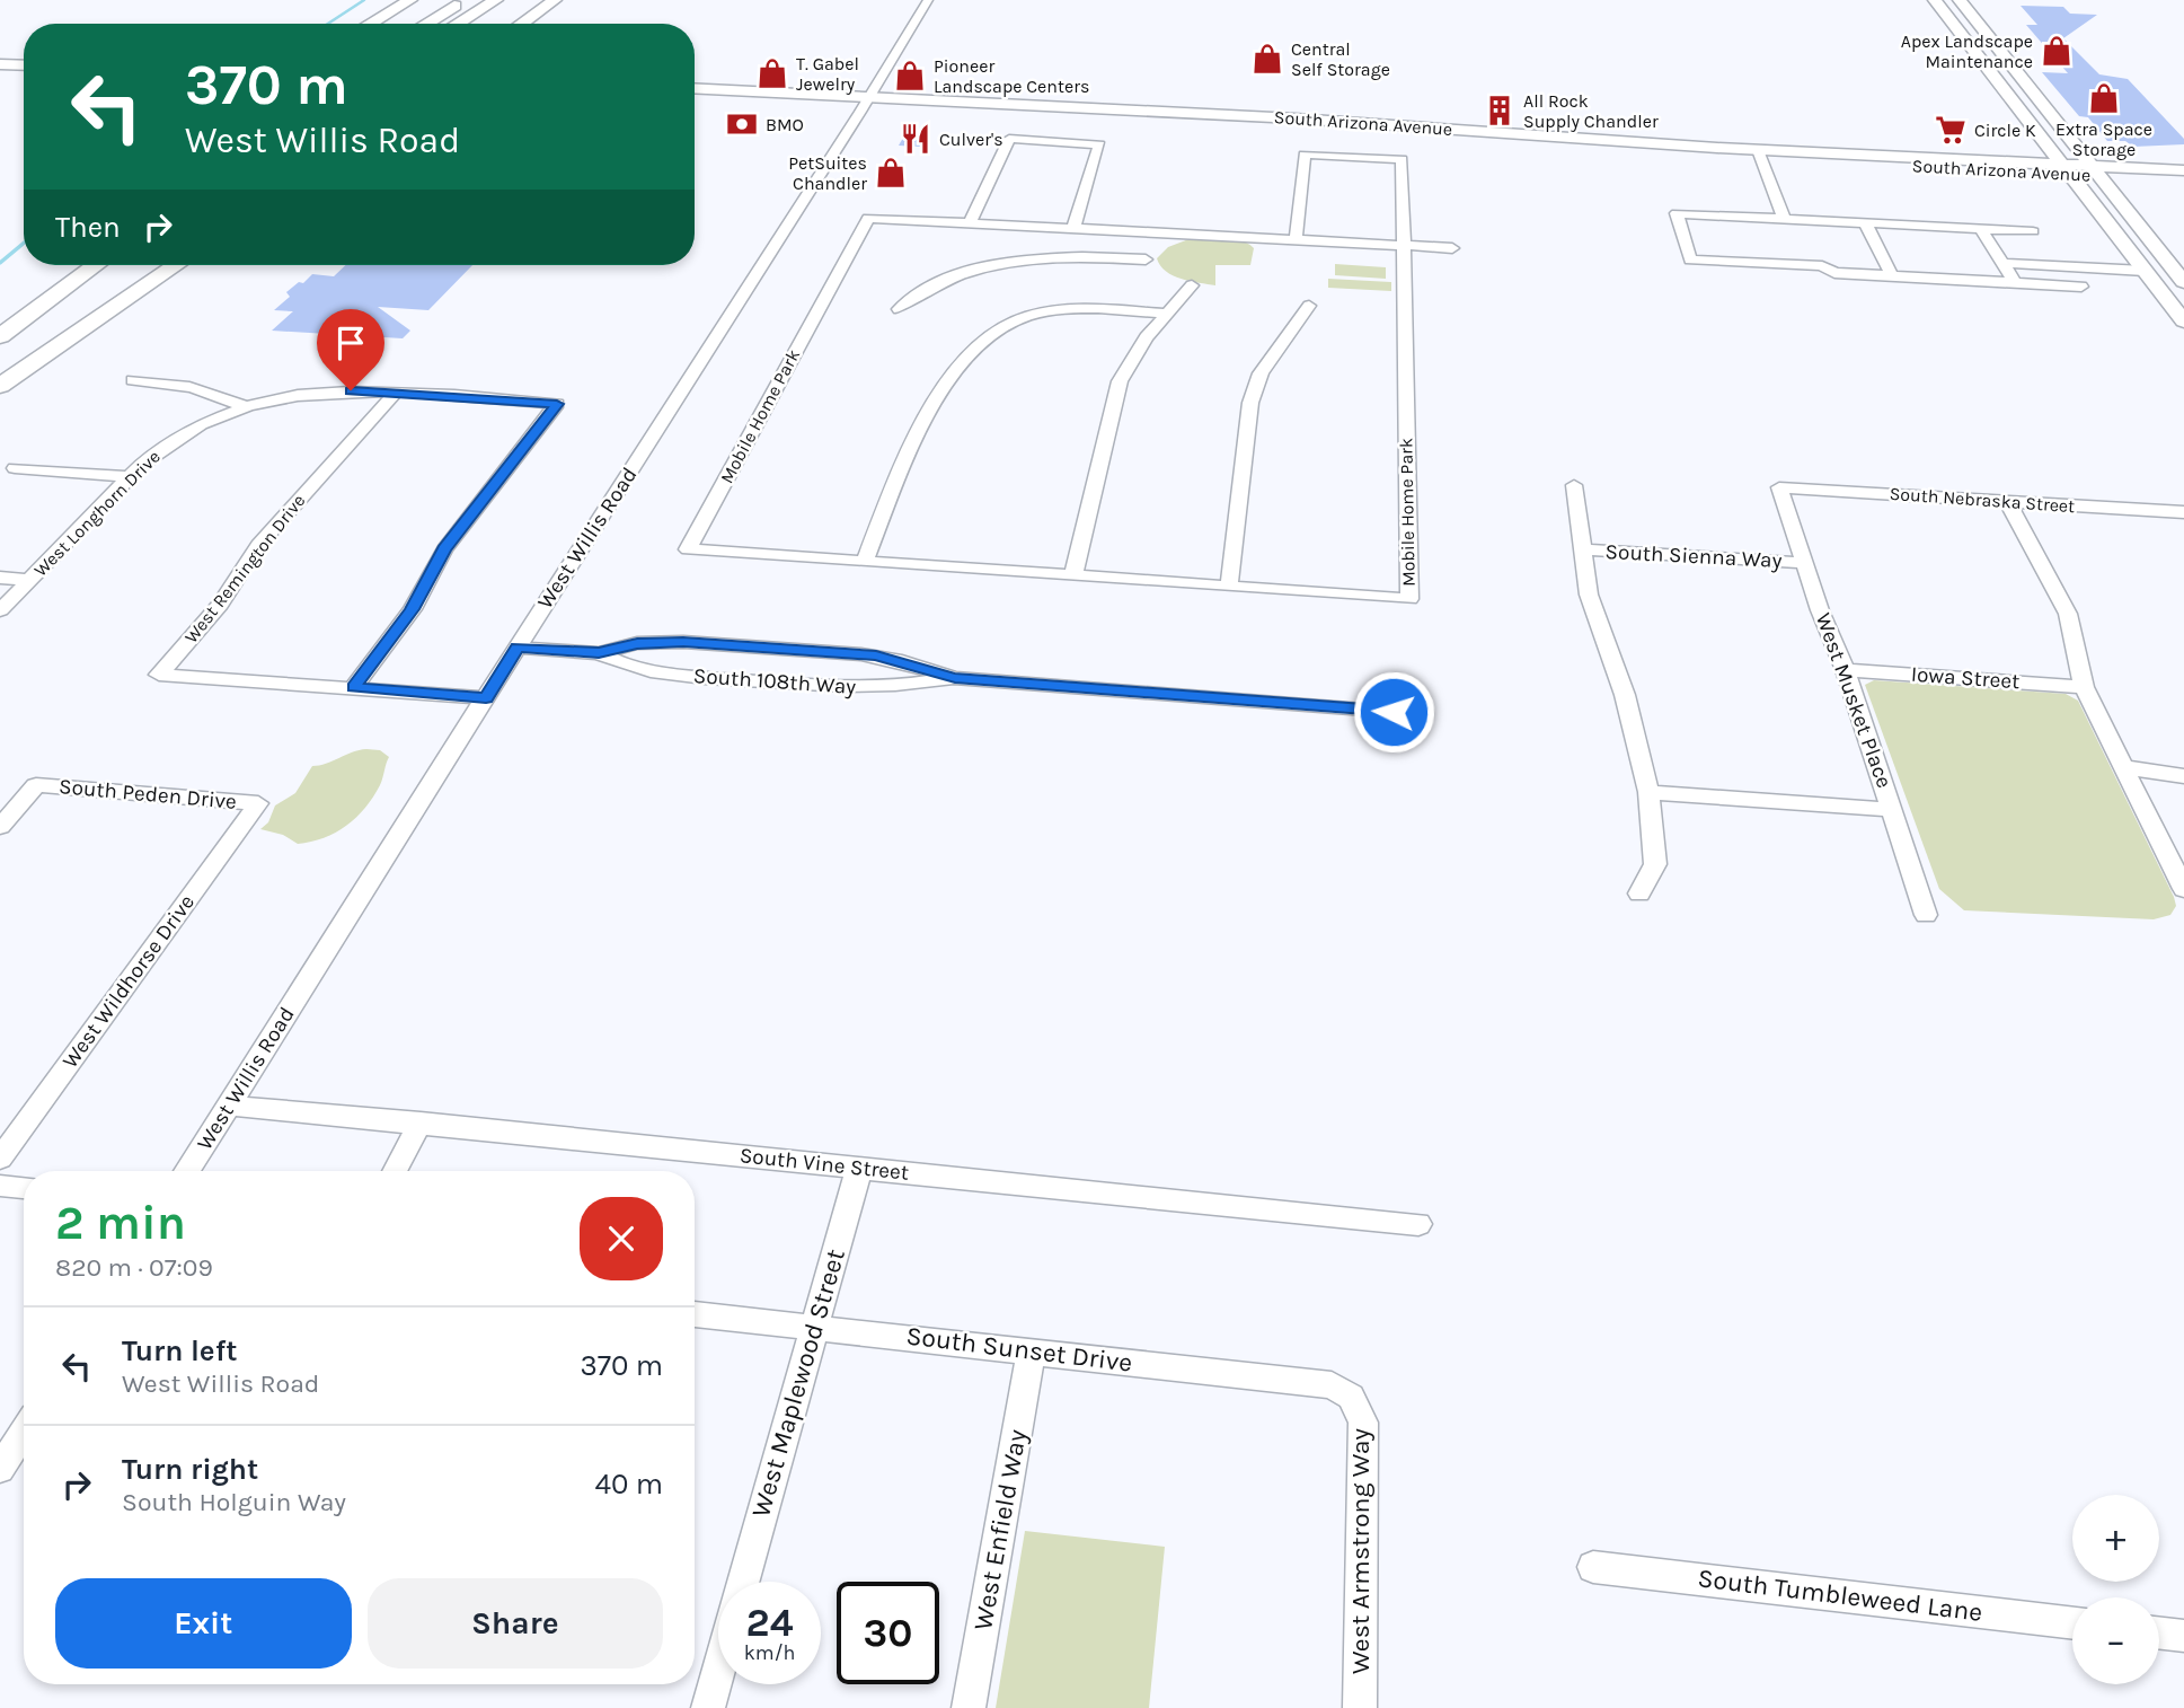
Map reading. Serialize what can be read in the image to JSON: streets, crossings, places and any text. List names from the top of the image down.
{
  "streets": {
    "main road": ["South Arizona Avenue"],
    "street": [
      "Mobile Home Park",
      "South Nebraska Street",
      "West Longhorn Drive",
      "West Willis Road",
      "South Sienna Way",
      "West Remington Drive",
      "Iowa Street",
      "South 108th Way",
      "West Musket Place",
      "South Peden Drive",
      "West Wildhorse Drive",
      "South Vine Street",
      "South Sunset Drive",
      "West Maplewood Street",
      "West Enfield Way",
      "West Armstrong Way",
      "South Tumbleweed Lane"
    ]
  },
  "crossings": [
    ["South Arizona Avenue", "West Willis Road"],
    ["South Nebraska Street", "West Musket Place"],
    ["West Longhorn Drive", "West Remington Drive"],
    ["West Willis Road", "South 108th Way"],
    ["West Willis Road", "South Vine Street"],
    ["South Sienna Way", "West Musket Place"],
    ["Iowa Street", "West Musket Place"],
    ["South Peden Drive", "West Wildhorse Drive"],
    ["South Vine Street", "West Maplewood Street"],
    ["South Sunset Drive", "West Maplewood Street"],
    ["South Sunset Drive", "West Enfield Way"],
    ["South Sunset Drive", "West Armstrong Way"]
  ],
  "places": {
    "shop": [
      "Apex Landscape Maintenance",
      "Central Self Storage",
      "T. Gabel Jewelry",
      "Pioneer Landscape Centers",
      "Extra Space Storage",
      "PetSuites Chandler"
    ],
    "building": ["All Rock Supply Chandler"],
    "bank": ["BMO"],
    "supermarket": ["Circle K"],
    "restaurant": ["Culver's"]
  },
  "page": {
    "turn": ["370 m", "West Willis Road"],
    "then": "Then",
    "heading": ["2 min", "820 m · 07:09"],
    "list": [
      {
        "name": "Turn left",
        "note": "West Willis Road",
        "value": "370 m"
      },
      {
        "name": "Turn right",
        "note": "South Holguin Way",
        "value": "40 m"
      }
    ],
    "map_buttons": ["+", "−"],
    "buttons": ["Exit", "Share"],
    "speed": "24 km/h",
    "limit": "30"
  }
}
